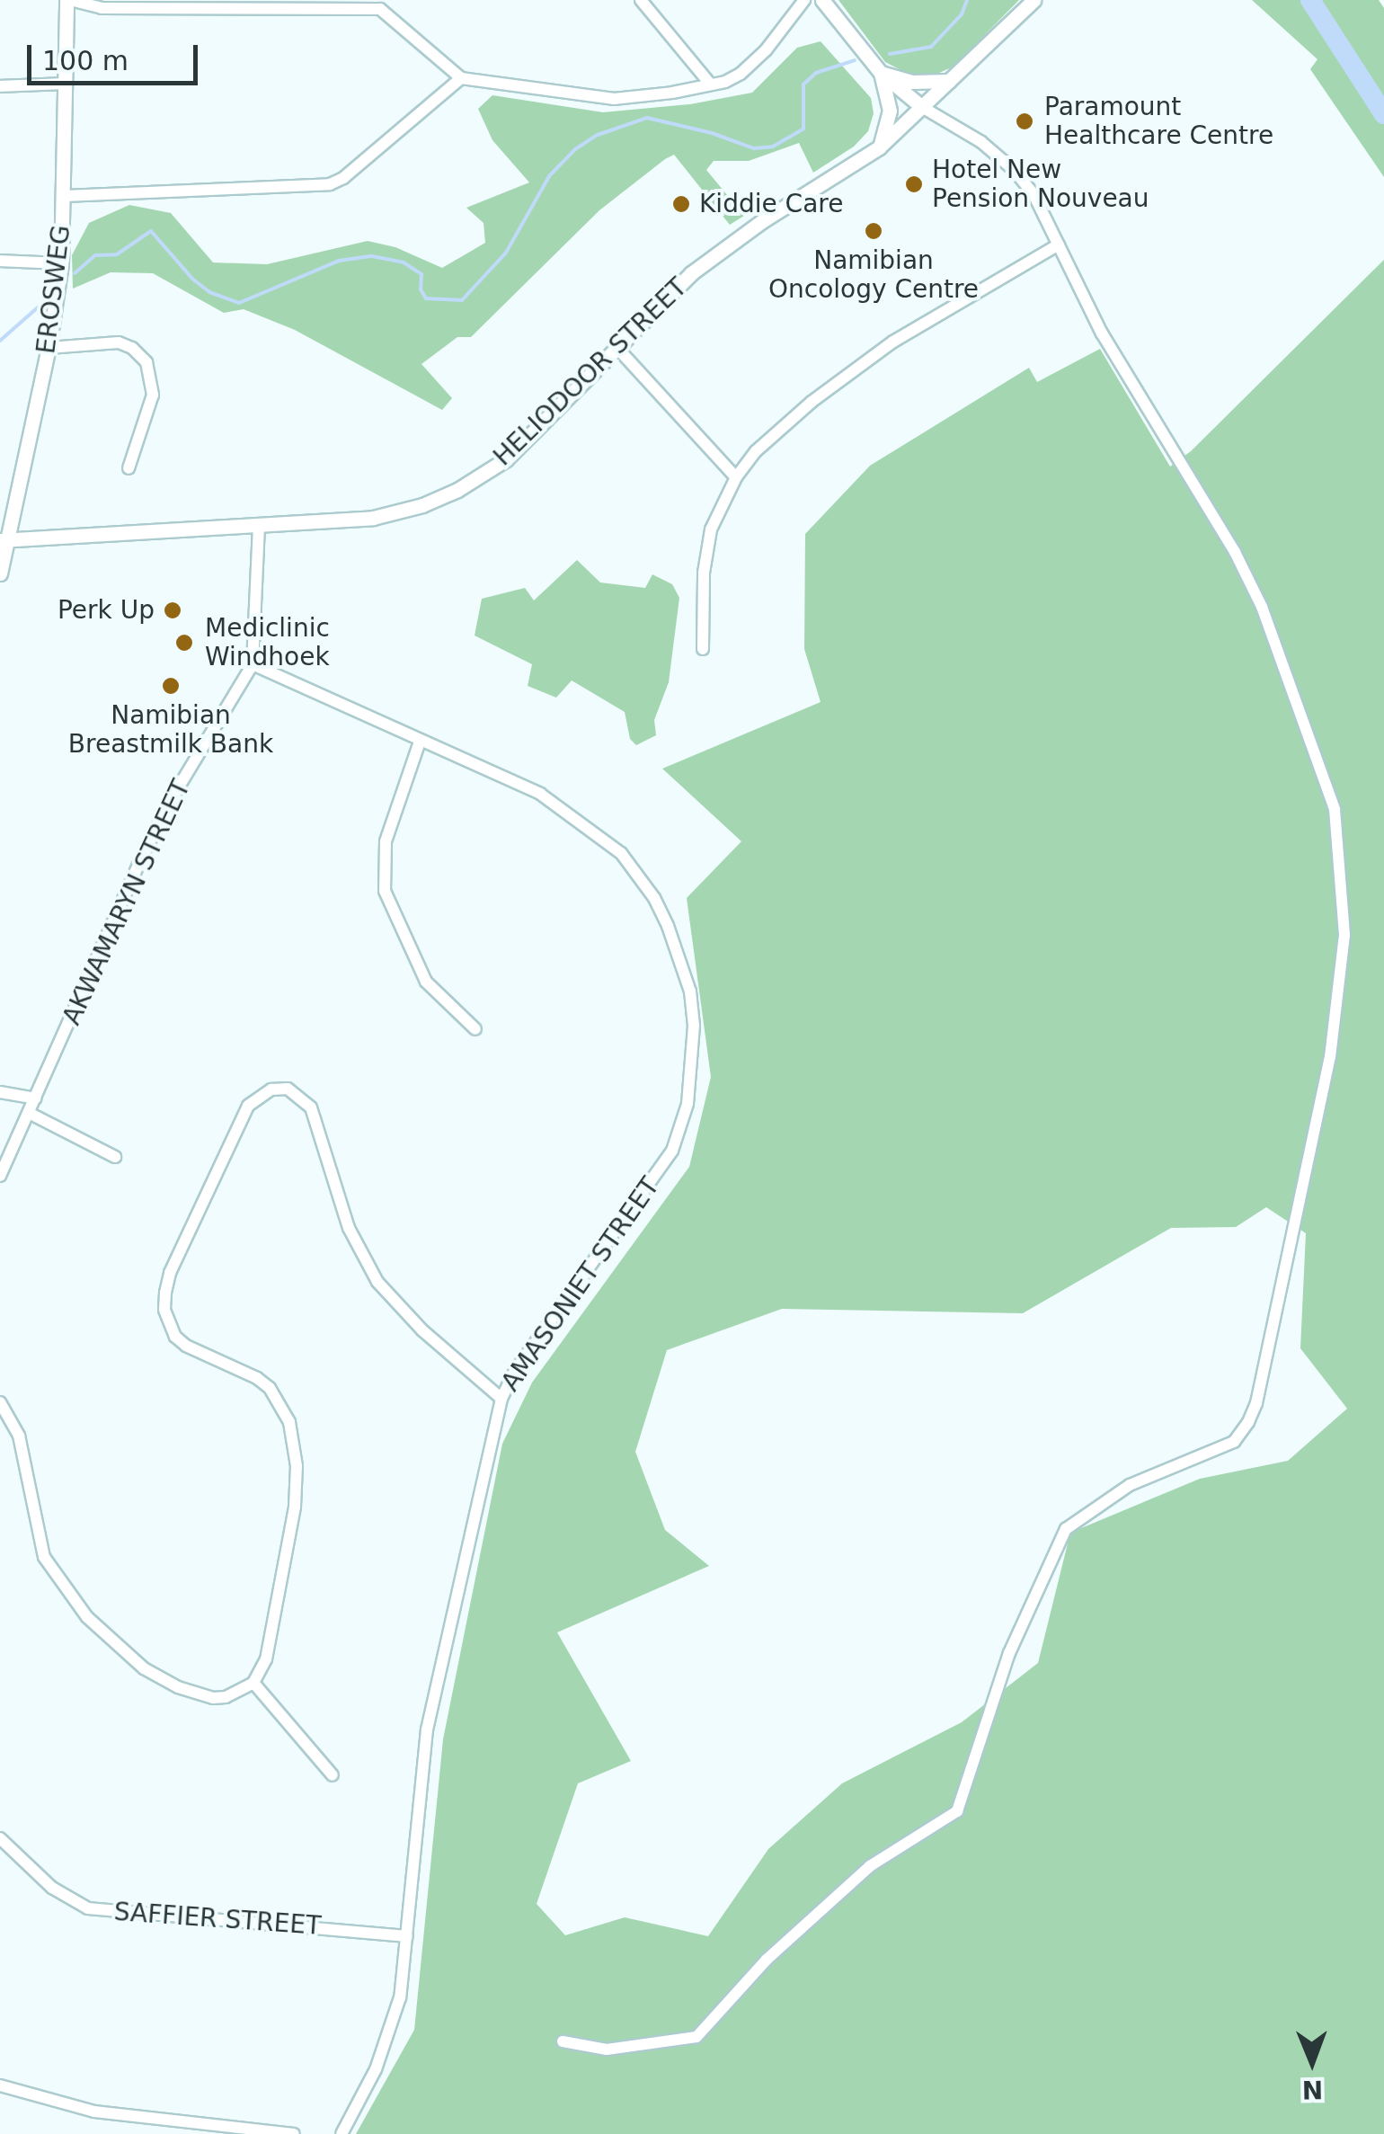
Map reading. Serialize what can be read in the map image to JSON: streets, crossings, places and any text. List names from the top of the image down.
{
  "streets": {
    "street": [
      "EROSWEG",
      "HELIODOOR STREET",
      "AKWAMARYN STREET",
      "AMASONIET STREET",
      "SAFFIER STREET"
    ]
  },
  "crossings": [
    ["EROSWEG", "HELIODOOR STREET"],
    ["HELIODOOR STREET", "AKWAMARYN STREET"],
    ["AKWAMARYN STREET", "AMASONIET STREET"],
    ["AMASONIET STREET", "SAFFIER STREET"]
  ],
  "places": [
    "Paramount Healthcare Centre",
    "Hotel New Pension Nouveau",
    "Kiddie Care",
    "Namibian Oncology Centre",
    "Perk Up",
    "Mediclinic Windhoek",
    "Namibian Breastmilk Bank"
  ],
  "scale_bar": "100 m",
  "north": "bottom"
}
